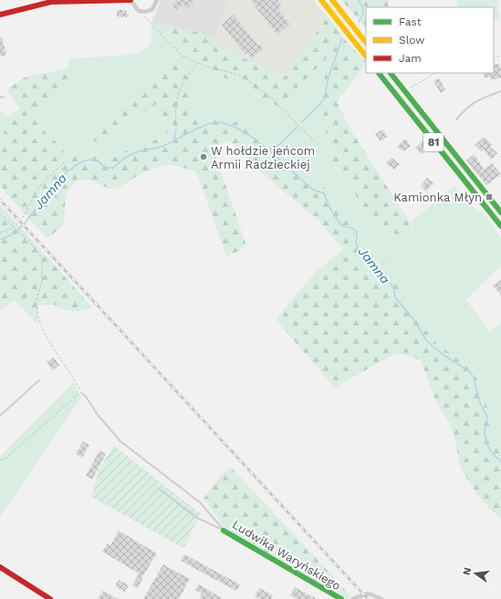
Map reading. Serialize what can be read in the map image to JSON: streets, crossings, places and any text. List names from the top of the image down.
{
  "streets": {
    "main road": ["81", "Ludwika Waryńskiego"]
  },
  "water": ["Jamna"],
  "places": {
    "other": ["W hołdzie jeńcom Armii Radzieckiej"],
    "transit": ["Kamionka Młyn"]
  },
  "legend": ["Fast", "Slow", "Jam"],
  "north": "left"
}
